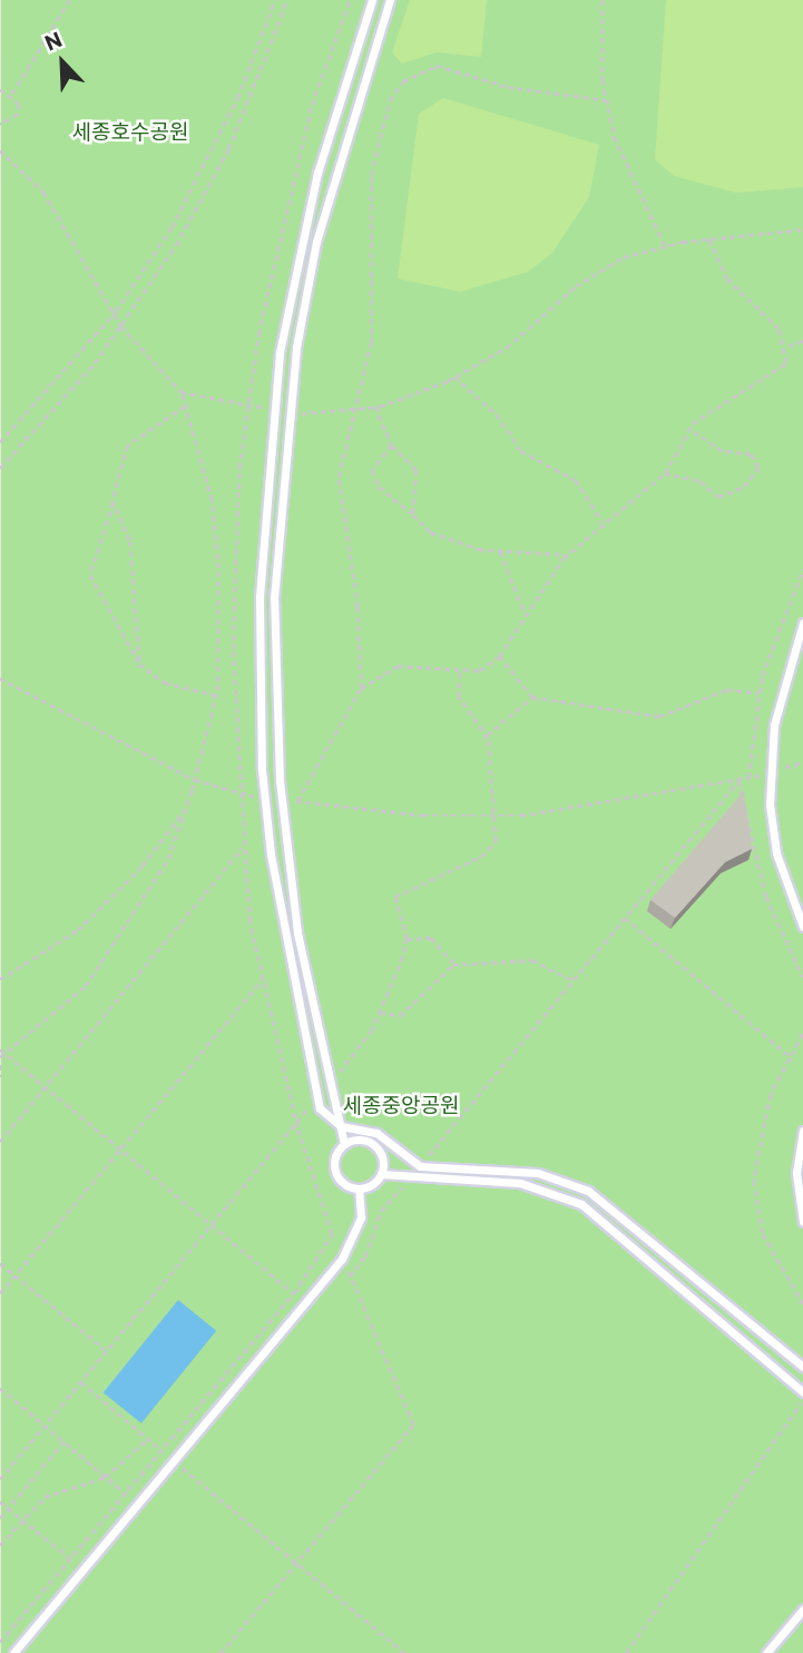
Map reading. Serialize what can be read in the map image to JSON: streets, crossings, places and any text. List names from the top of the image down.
{
  "parks": ["세종호수공원", "세종중앙공원"],
  "north": "top left"
}
